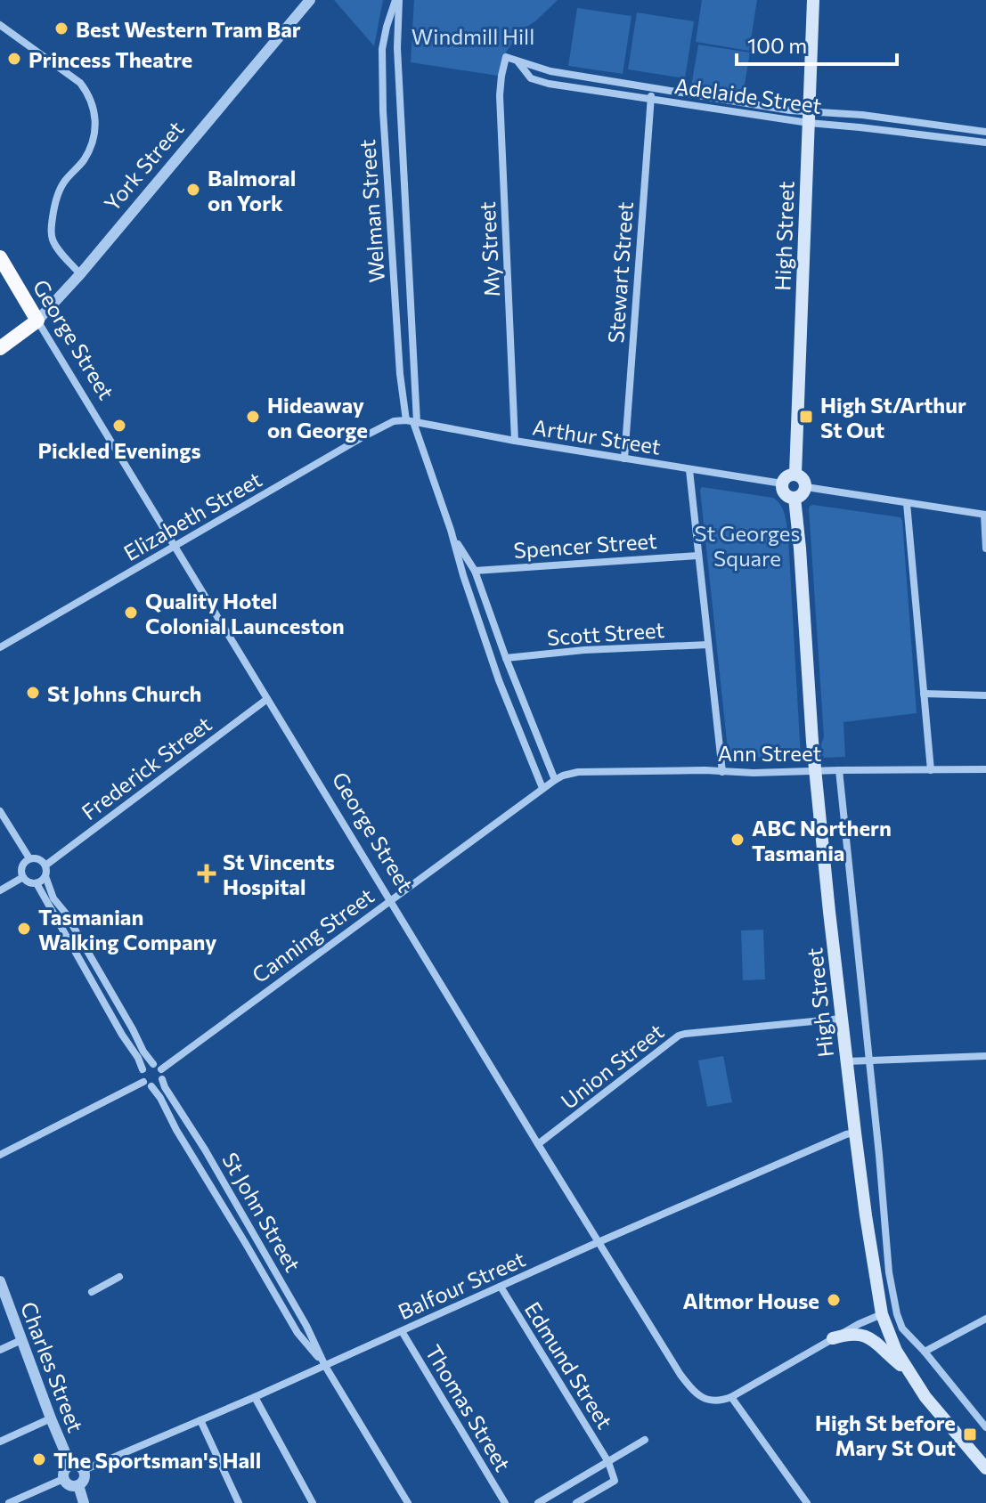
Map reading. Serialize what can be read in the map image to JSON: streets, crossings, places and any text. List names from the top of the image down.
{
  "streets": {
    "highway": ["York Street", "George Street"],
    "main road": ["High Street"],
    "street": [
      "Adelaide Street",
      "Welman Street",
      "My Street",
      "Stewart Street",
      "Arthur Street",
      "Elizabeth Street",
      "Spencer Street",
      "Scott Street",
      "Ann Street",
      "Frederick Street",
      "Canning Street",
      "Union Street",
      "St John Street",
      "Balfour Street",
      "Edmund Street",
      "Charles Street",
      "Thomas Street"
    ]
  },
  "crossings": [
    ["Adelaide Street", "High Street"],
    ["Adelaide Street", "My Street"],
    ["Adelaide Street", "Stewart Street"],
    ["York Street", "George Street"],
    ["Welman Street", "Arthur Street"],
    ["Welman Street", "Elizabeth Street"],
    ["Welman Street", "Spencer Street"],
    ["Welman Street", "Scott Street"],
    ["Welman Street", "Ann Street"],
    ["Welman Street", "Canning Street"],
    ["High Street", "Arthur Street"],
    ["High Street", "Ann Street"],
    ["High Street", "Union Street"],
    ["High Street", "Balfour Street"],
    ["My Street", "Arthur Street"],
    ["Stewart Street", "Arthur Street"],
    ["George Street", "Elizabeth Street"],
    ["George Street", "Frederick Street"],
    ["George Street", "Canning Street"],
    ["George Street", "Union Street"],
    ["George Street", "Balfour Street"],
    ["Arthur Street", "Elizabeth Street"],
    ["Ann Street", "Canning Street"],
    ["Canning Street", "St John Street"],
    ["St John Street", "Balfour Street"],
    ["Balfour Street", "Edmund Street"],
    ["Balfour Street", "Charles Street"],
    ["Balfour Street", "Thomas Street"]
  ],
  "parks": ["Windmill Hill", "St Georges Square"],
  "places": {
    "other": [
      "Best Western Tram Bar",
      "Princess Theatre",
      "Balmoral on York",
      "Hideaway on George",
      "Pickled Evenings",
      "Quality Hotel Colonial Launceston",
      "St Johns Church",
      "ABC Northern Tasmania",
      "Tasmanian Walking Company",
      "Altmor House",
      "The Sportsman's Hall"
    ],
    "transit": ["High St/Arthur St Out", "High St before Mary St Out"],
    "health": ["St Vincents Hospital"]
  },
  "scale_bar": "100 m"
}
